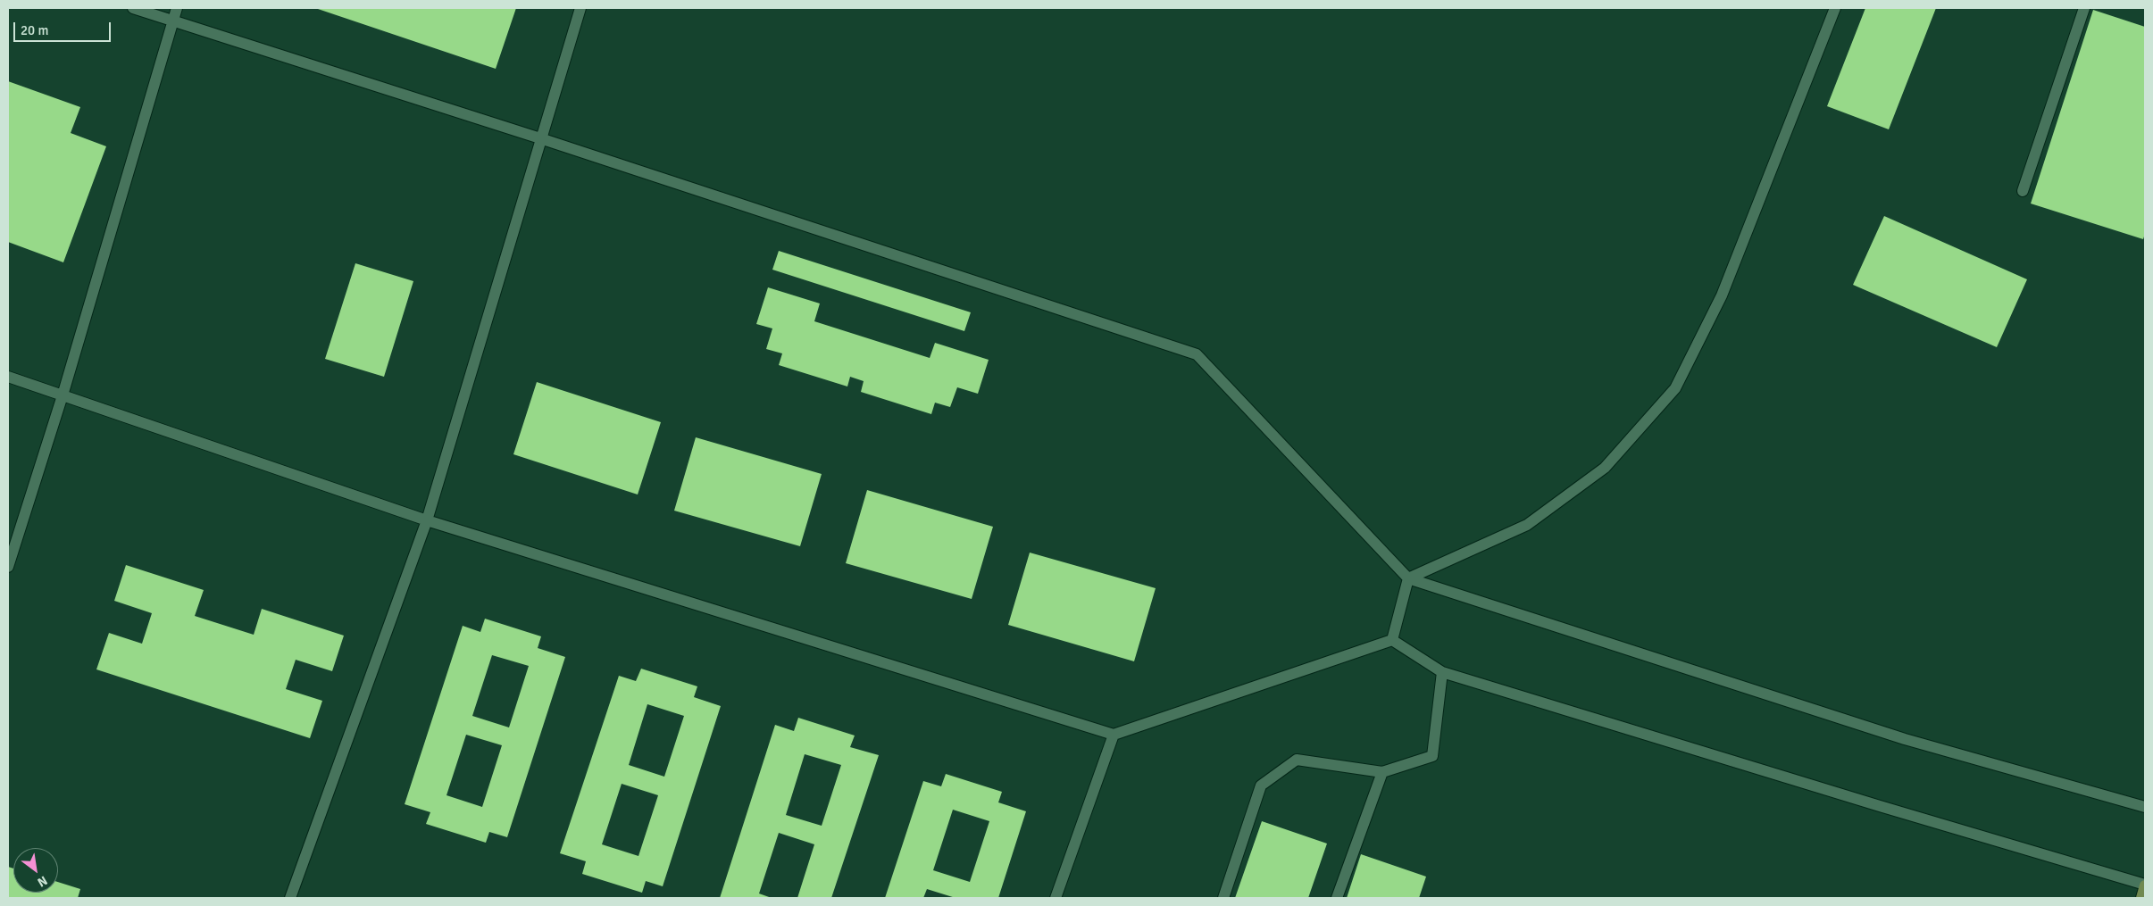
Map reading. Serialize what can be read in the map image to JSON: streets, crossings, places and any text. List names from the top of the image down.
{
  "scale_bar": "20 m",
  "north": "bottom right"
}
